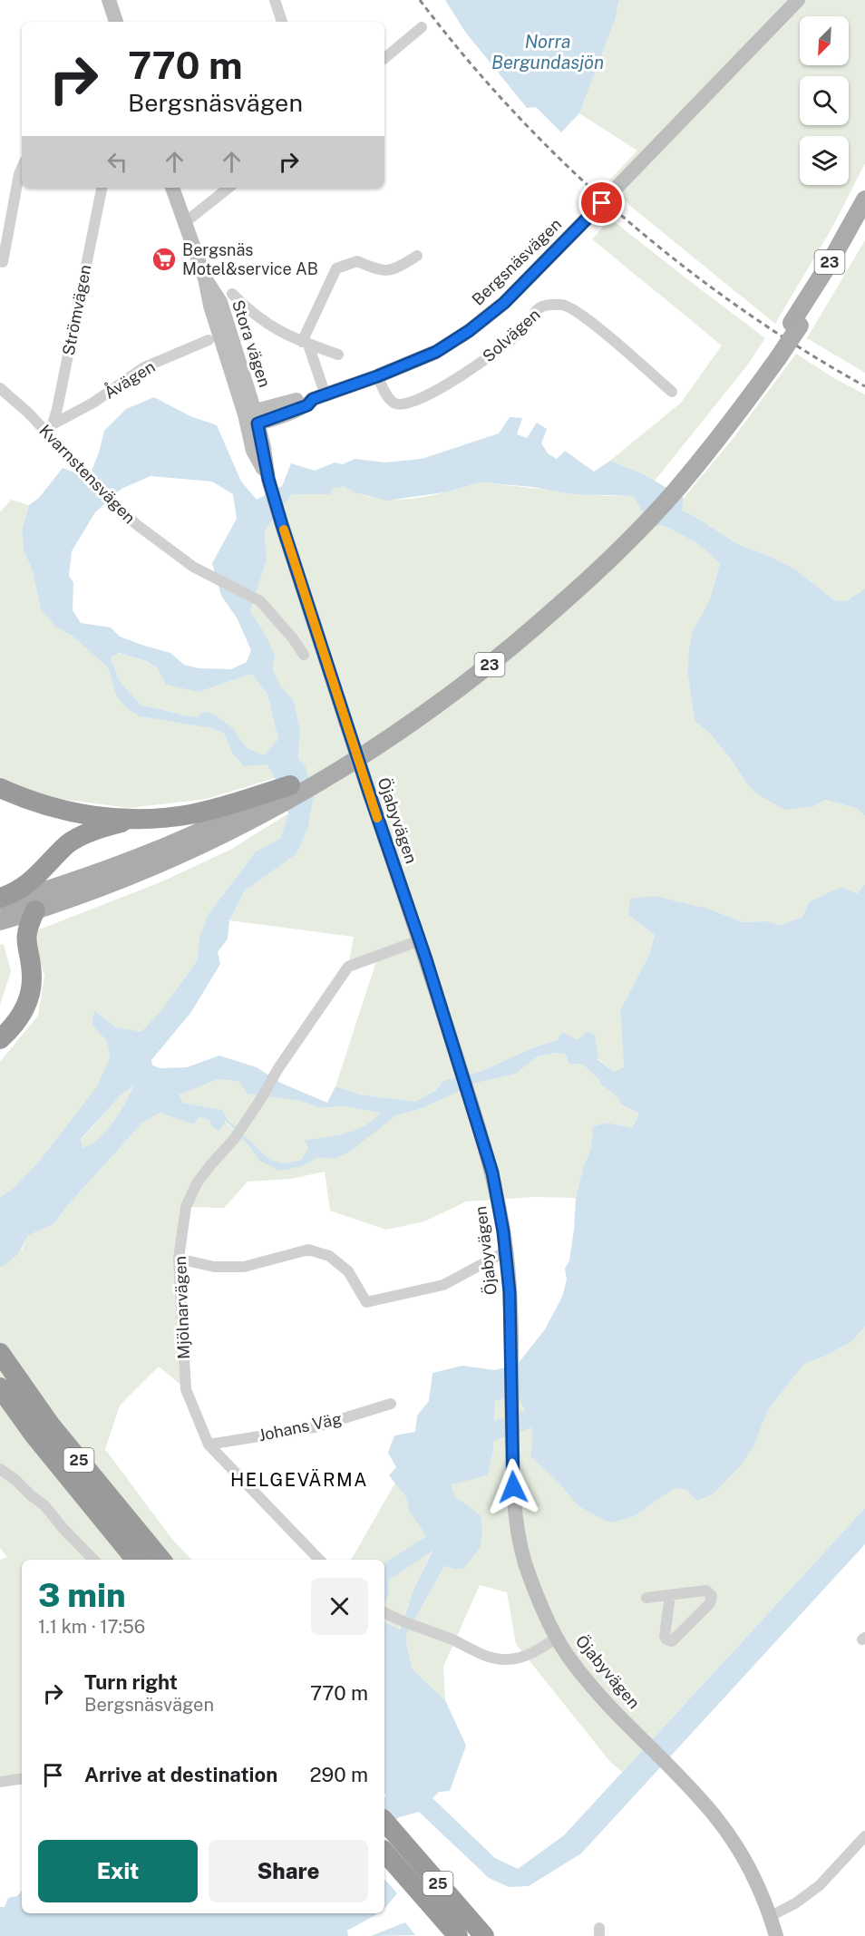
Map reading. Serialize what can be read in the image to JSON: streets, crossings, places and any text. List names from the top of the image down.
{
  "streets": {
    "highway": ["25"],
    "main road": ["23"],
    "street": [
      "Bergsnäsvägen",
      "Strömvägen",
      "Solvägen",
      "Stora vägen",
      "Åvägen",
      "Kvarnstensvägen",
      "Öjabyvägen",
      "Mjölnarvägen",
      "Johans Väg"
    ]
  },
  "crossings": [
    ["Bergsnäsvägen", "Solvägen"],
    ["Bergsnäsvägen", "Stora vägen"],
    ["Bergsnäsvägen", "Öjabyvägen"],
    ["Strömvägen", "Åvägen"],
    ["Strömvägen", "Kvarnstensvägen"],
    ["Stora vägen", "Öjabyvägen"],
    ["Åvägen", "Kvarnstensvägen"],
    ["Öjabyvägen", "Mjölnarvägen"],
    ["Mjölnarvägen", "Johans Väg"]
  ],
  "districts": ["HELGEVÄRMA"],
  "water": ["Norra Bergundasjön"],
  "places": {
    "supermarket": ["Bergsnäs Motel&service AB"]
  },
  "north": "bottom left",
  "page": {
    "turn": ["770 m", "Bergsnäsvägen"],
    "heading": ["3 min", "1.1 km · 17:56"],
    "list": [
      {
        "name": "Turn right",
        "note": "Bergsnäsvägen",
        "value": "770 m"
      },
      {
        "name": "Arrive at destination",
        "value": "290 m"
      }
    ],
    "buttons": ["Exit", "Share"]
  }
}
